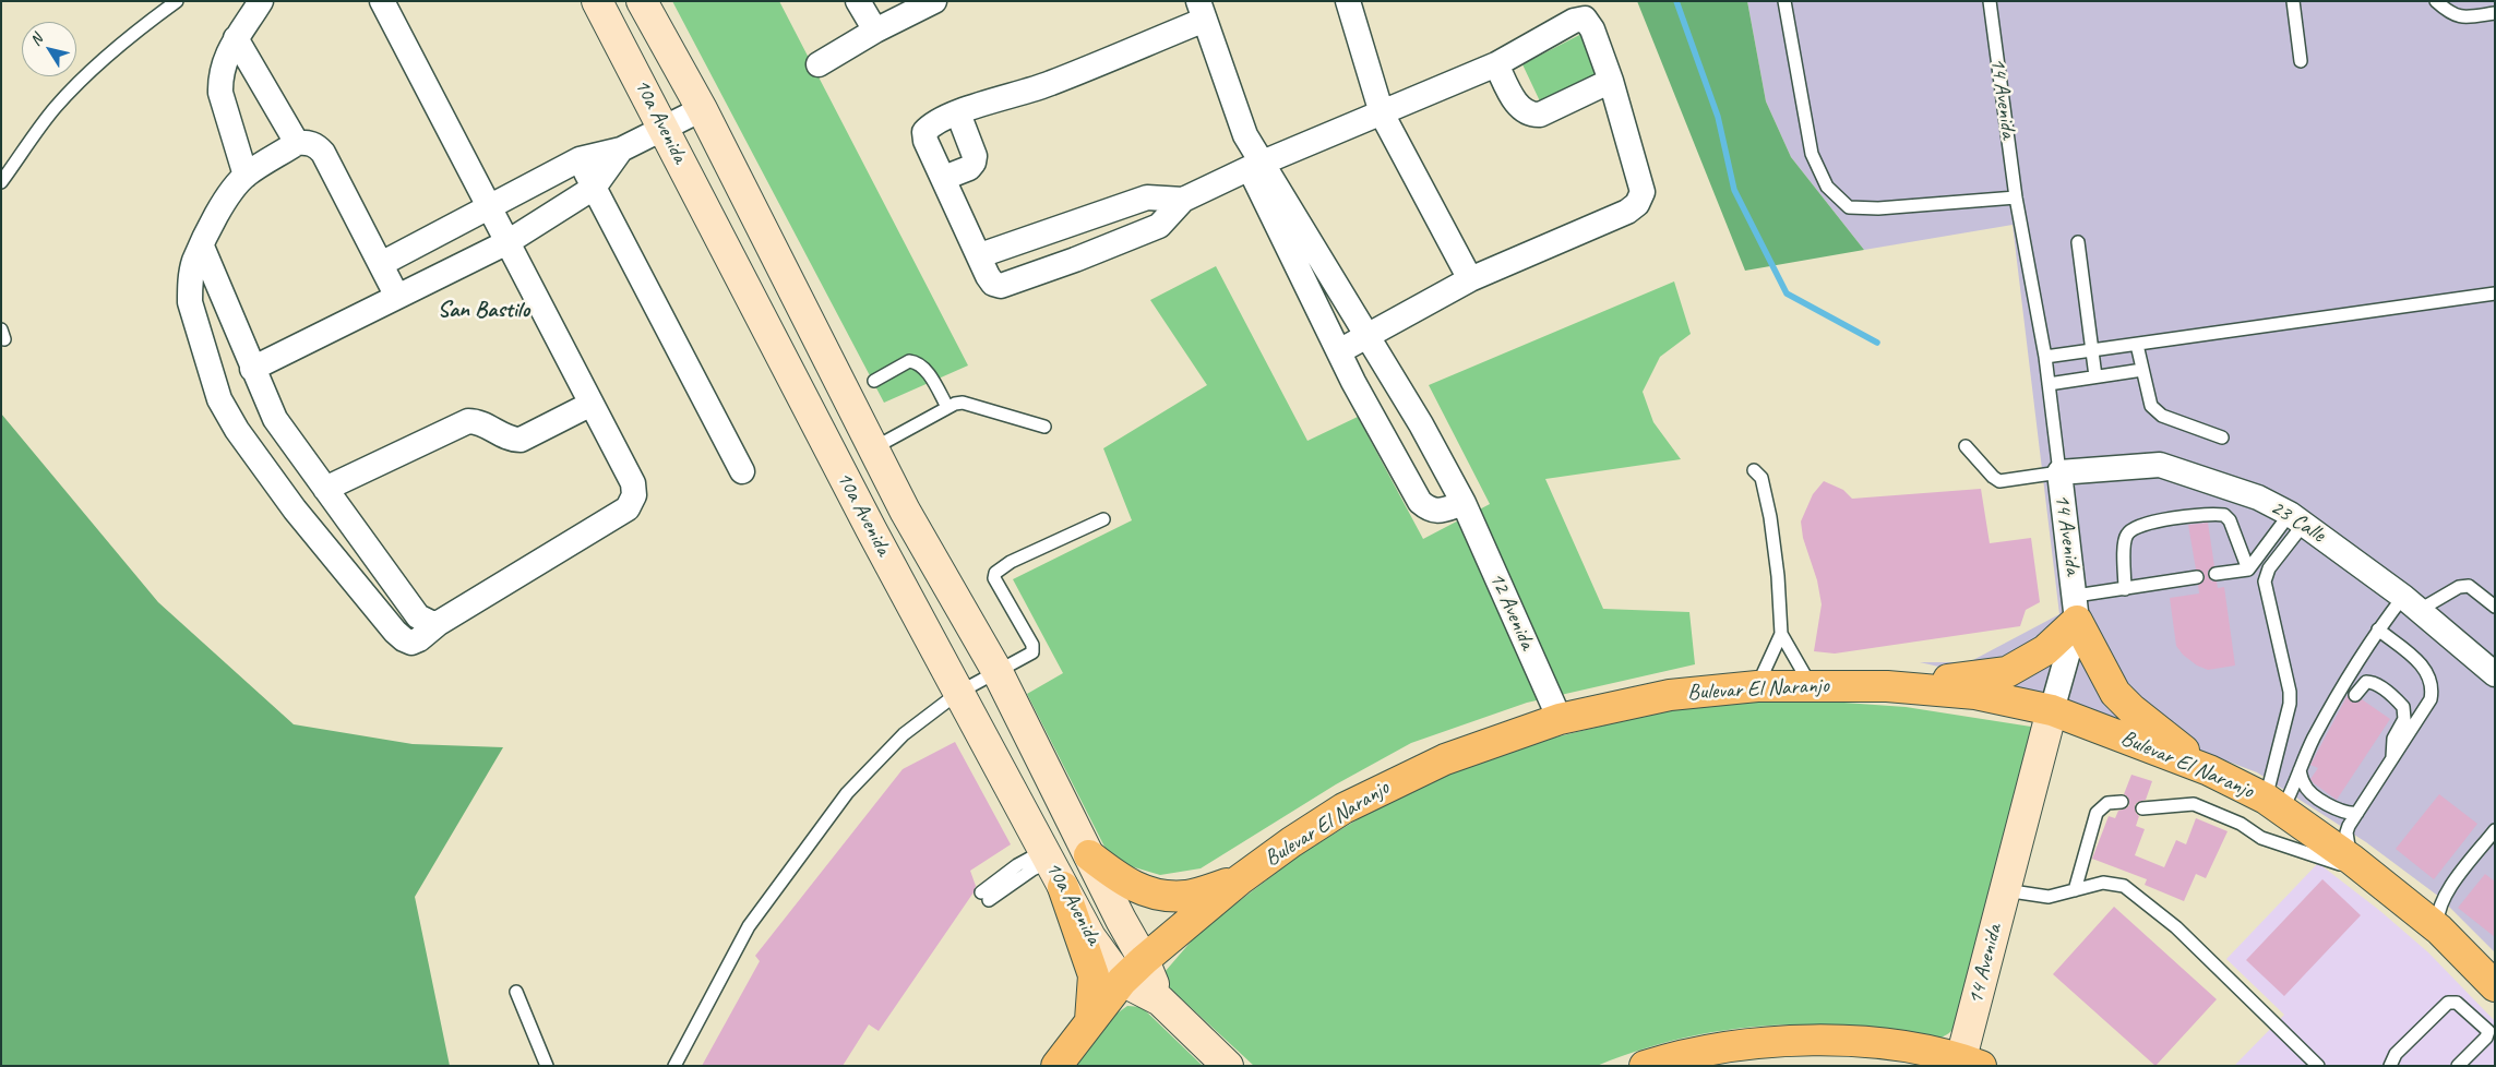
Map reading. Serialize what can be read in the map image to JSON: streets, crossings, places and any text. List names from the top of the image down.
{
  "streets": {
    "main road": ["Bulevar El Naranjo"],
    "street": [
      "14 Avenida",
      "10a Avenida",
      "23 Calle",
      "12 Avenida"
    ]
  },
  "crossings": [
    ["14 Avenida", "23 Calle"],
    ["14 Avenida", "Bulevar El Naranjo"],
    ["10a Avenida", "Bulevar El Naranjo"],
    ["12 Avenida", "Bulevar El Naranjo"]
  ],
  "districts": ["San Bastilo"],
  "north": "top left"
}
